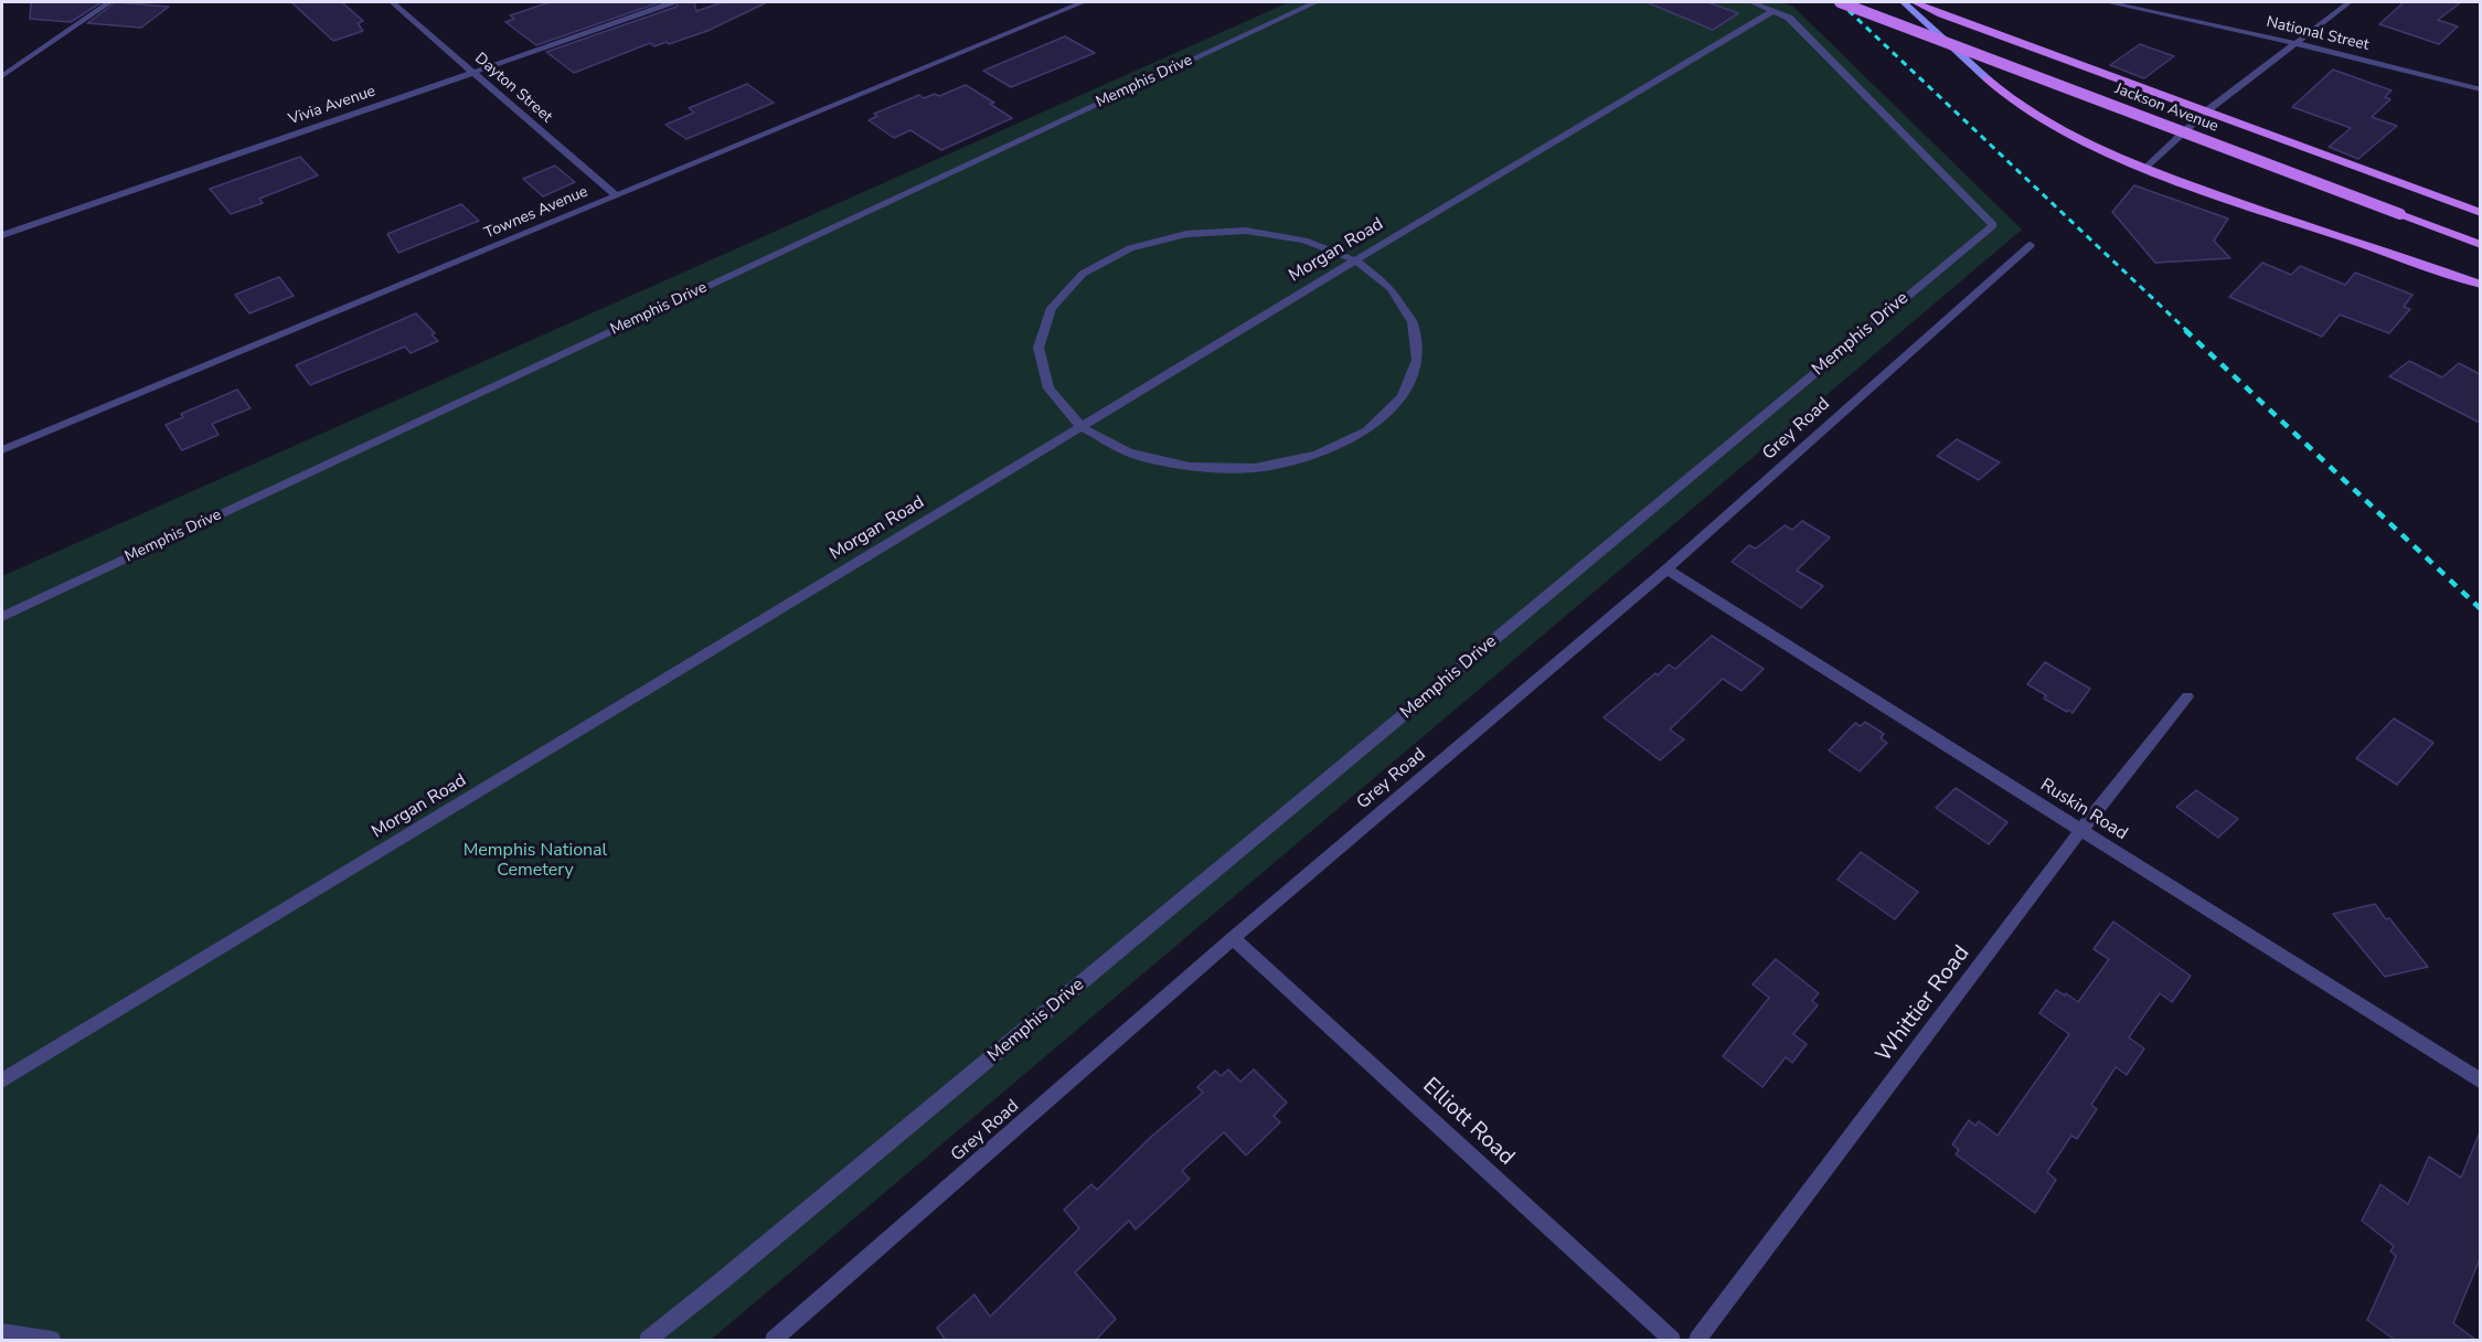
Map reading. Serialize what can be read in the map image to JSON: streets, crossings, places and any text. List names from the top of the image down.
{
  "streets": {
    "main road": ["Jackson Avenue"],
    "street": [
      "National Street",
      "Memphis Drive",
      "Dayton Street",
      "Vivia Avenue",
      "Townes Avenue",
      "Morgan Road",
      "Grey Road",
      "Ruskin Road",
      "Whittier Road",
      "Elliott Road"
    ]
  },
  "crossings": [
    ["Memphis Drive", "Morgan Road"],
    ["Dayton Street", "Vivia Avenue"],
    ["Dayton Street", "Townes Avenue"],
    ["Grey Road", "Ruskin Road"],
    ["Grey Road", "Elliott Road"],
    ["Ruskin Road", "Whittier Road"]
  ],
  "parks": ["Memphis National Cemetery"]
}
